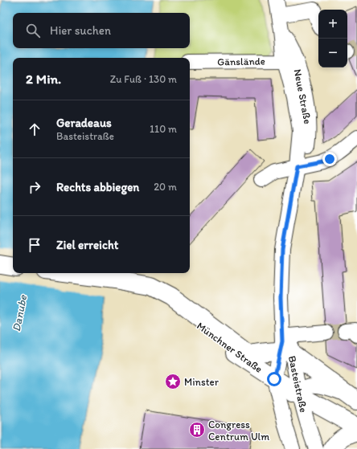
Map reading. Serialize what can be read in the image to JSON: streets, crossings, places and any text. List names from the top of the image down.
{
  "streets": {
    "main road": ["Münchner Straße"],
    "street": ["Gänslände", "Neue Straße", "Basteistraße"]
  },
  "crossings": [
    ["Gänslände", "Neue Straße"],
    ["Neue Straße", "Basteistraße"],
    ["Münchner Straße", "Basteistraße"]
  ],
  "water": ["Danube"],
  "places": {
    "place": ["Minster"],
    "building": ["Congress Centrum Ulm"]
  },
  "page": {
    "map_buttons": ["+", "−"],
    "search": "Hier suchen",
    "heading": ["2 Min.", "Zu Fuß · 130 m"],
    "list": [
      ["Geradeaus", "Basteistraße", "110 m"],
      ["Rechts abbiegen", "20 m"],
      "Ziel erreicht"
    ]
  }
}
